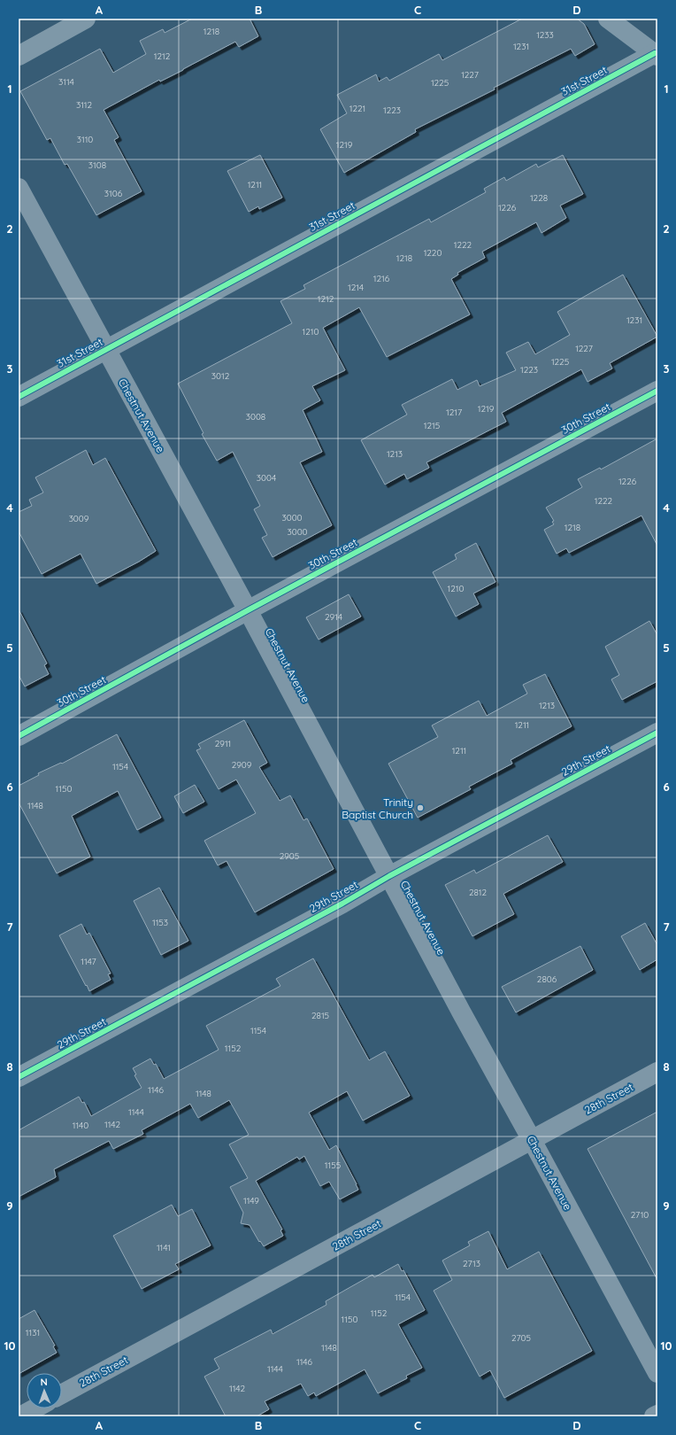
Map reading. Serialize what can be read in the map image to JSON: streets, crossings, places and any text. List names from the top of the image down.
{
  "streets": {
    "main road": ["Chestnut Avenue", "28th Street"],
    "street": ["31st Street", "30th Street", "29th Street"]
  },
  "crossings": [
    ["31st Street", "Chestnut Avenue"],
    ["Chestnut Avenue", "30th Street"],
    ["Chestnut Avenue", "29th Street"],
    ["Chestnut Avenue", "28th Street"]
  ],
  "places": ["Trinity Baptist Church"],
  "house_numbers": [
    "1218",
    "1233",
    "1231",
    "1212",
    "1227",
    "3114",
    "1225",
    "3112",
    "1221",
    "1223",
    "3110",
    "1219",
    "3108",
    "1211",
    "3106",
    "1228",
    "1226",
    "1222",
    "1220",
    "1218",
    "1216",
    "1214",
    "1212",
    "1231",
    "1210",
    "1227",
    "1225",
    "1223",
    "3012",
    "1219",
    "1217",
    "3008",
    "1215",
    "1213",
    "3004",
    "1226",
    "1222",
    "3000",
    "3009",
    "1218",
    "3000",
    "1210",
    "2914",
    "1213",
    "1211",
    "2911",
    "1211",
    "2909",
    "1154",
    "1150",
    "1148",
    "2905",
    "2812",
    "1153",
    "1147",
    "2806",
    "2815",
    "1154",
    "1152",
    "1146",
    "1148",
    "1144",
    "1142",
    "1140",
    "1155",
    "1149",
    "2710",
    "1141",
    "2713",
    "1154",
    "1152",
    "1150",
    "1131",
    "2705",
    "1148",
    "1146",
    "1144",
    "1142"
  ],
  "north": "top",
  "grid": {
    "columns": [
      "A",
      "B",
      "C",
      "D"
    ],
    "rows": [
      "1",
      "2",
      "3",
      "4",
      "5",
      "6",
      "7",
      "8",
      "9",
      "10"
    ]
  }
}
